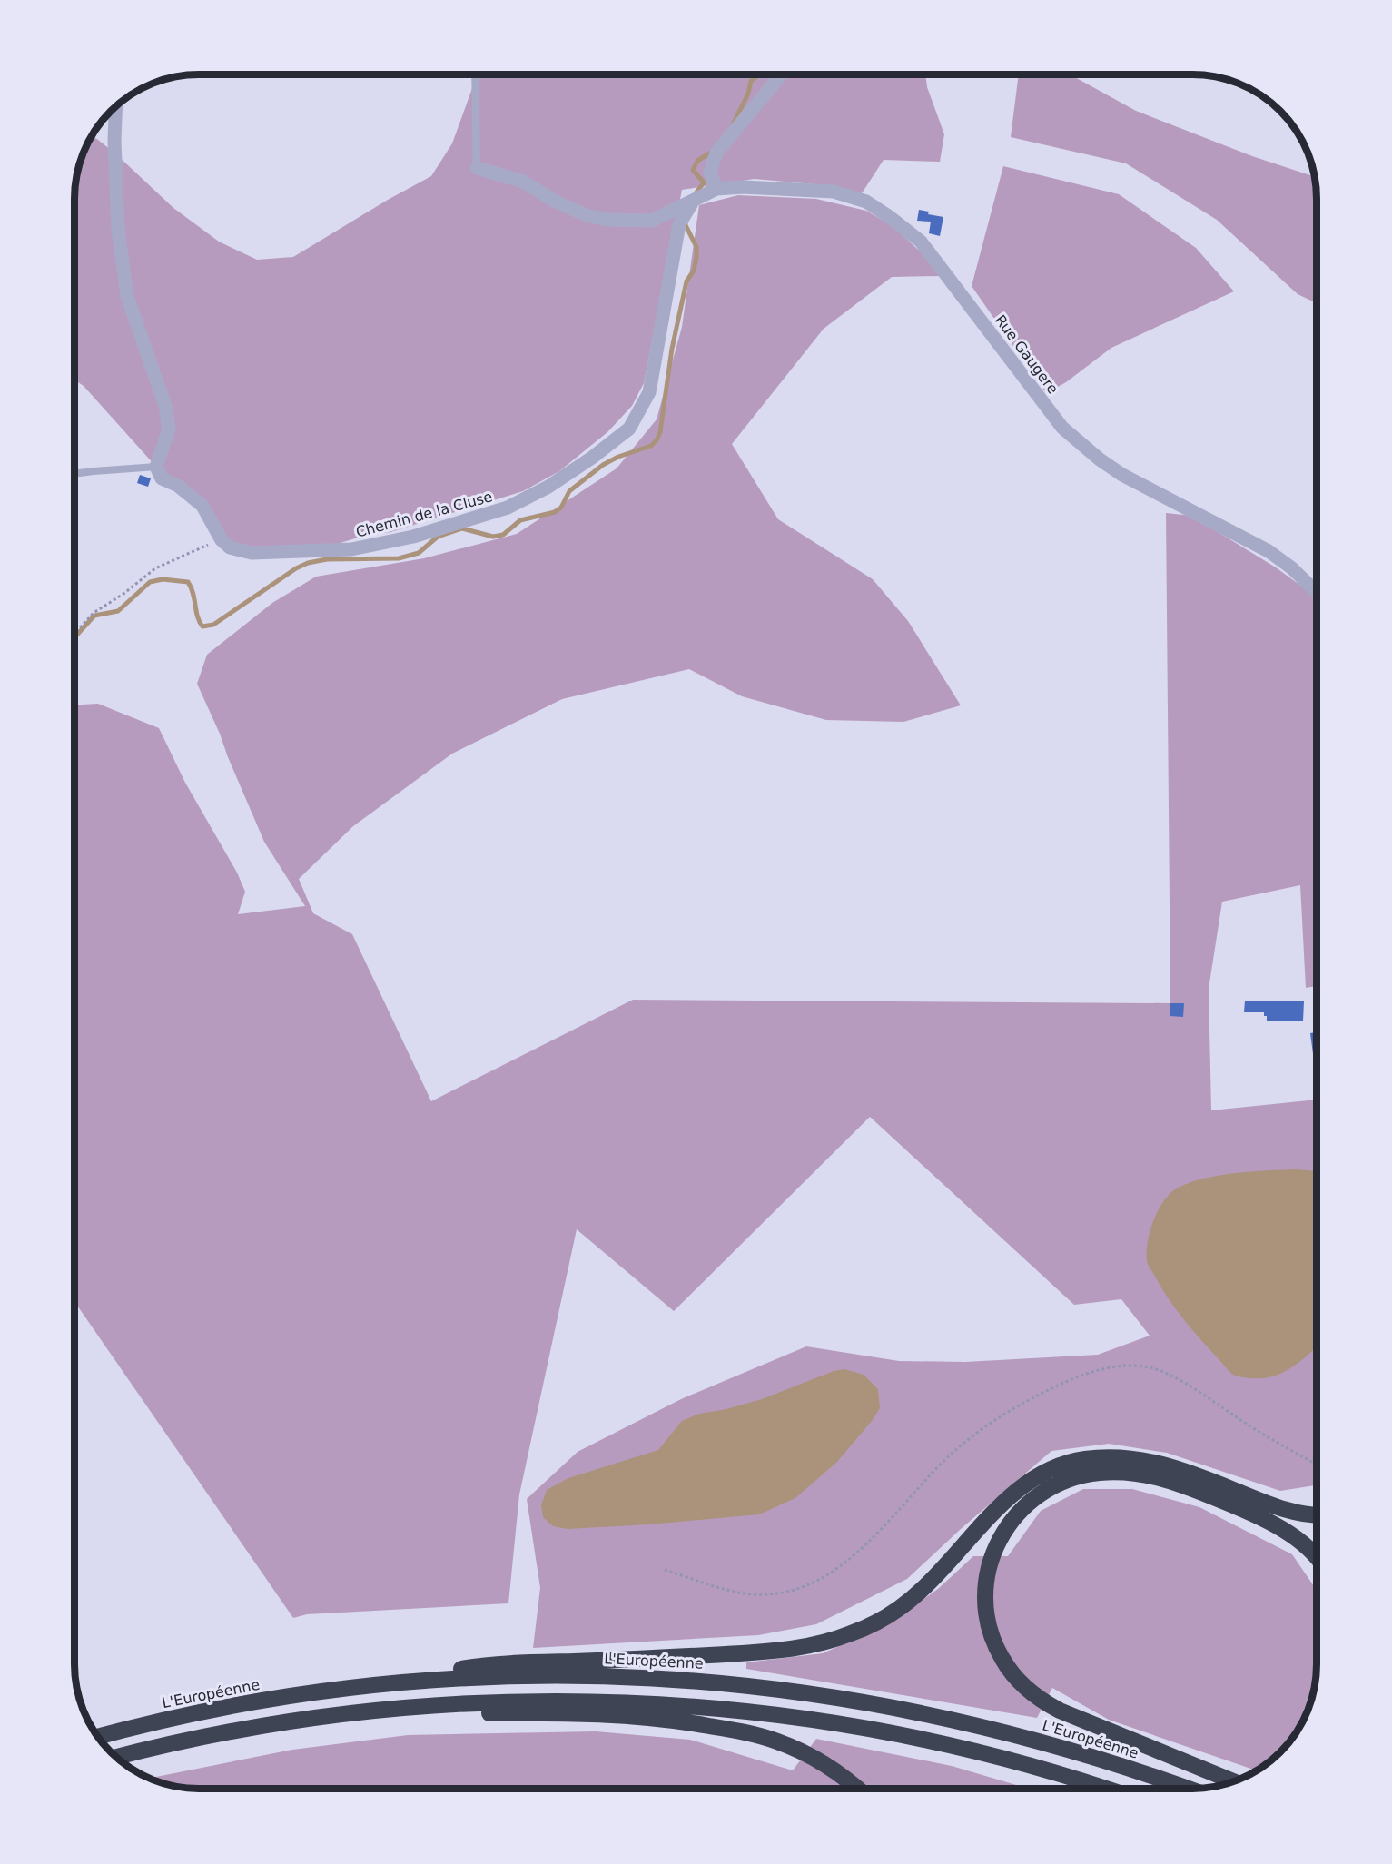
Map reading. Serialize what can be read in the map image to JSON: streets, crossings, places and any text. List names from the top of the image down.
{
  "streets": {
    "highway": ["L'Européenne"],
    "street": ["Rue Gaugere", "Chemin de la Cluse"]
  },
  "crossings": [
    ["Rue Gaugere", "Chemin de la Cluse"]
  ]
}
